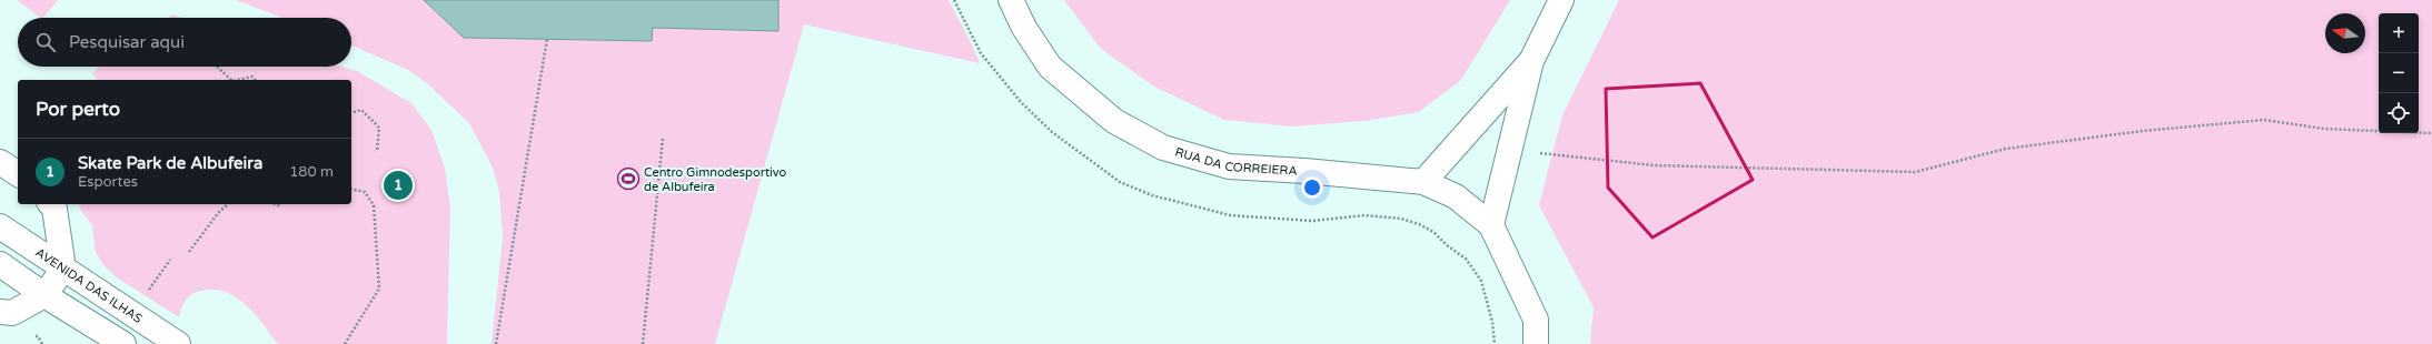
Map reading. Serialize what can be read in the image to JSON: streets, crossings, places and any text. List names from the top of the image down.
{
  "streets": {
    "street": ["RUA DA CORREIERA", "AVENIDA DAS ILHAS"]
  },
  "places": {
    "sports": ["Centro Gimnodesportivo de Albufeira"]
  },
  "north": "left",
  "page": {
    "map_buttons": ["+", "−"],
    "search": "Pesquisar aqui",
    "heading": "Por perto",
    "list": [
      {
        "mark": "1",
        "name": "Skate Park de Albufeira",
        "note": "Esportes",
        "value": "180 m"
      }
    ],
    "pins": "1"
  }
}
